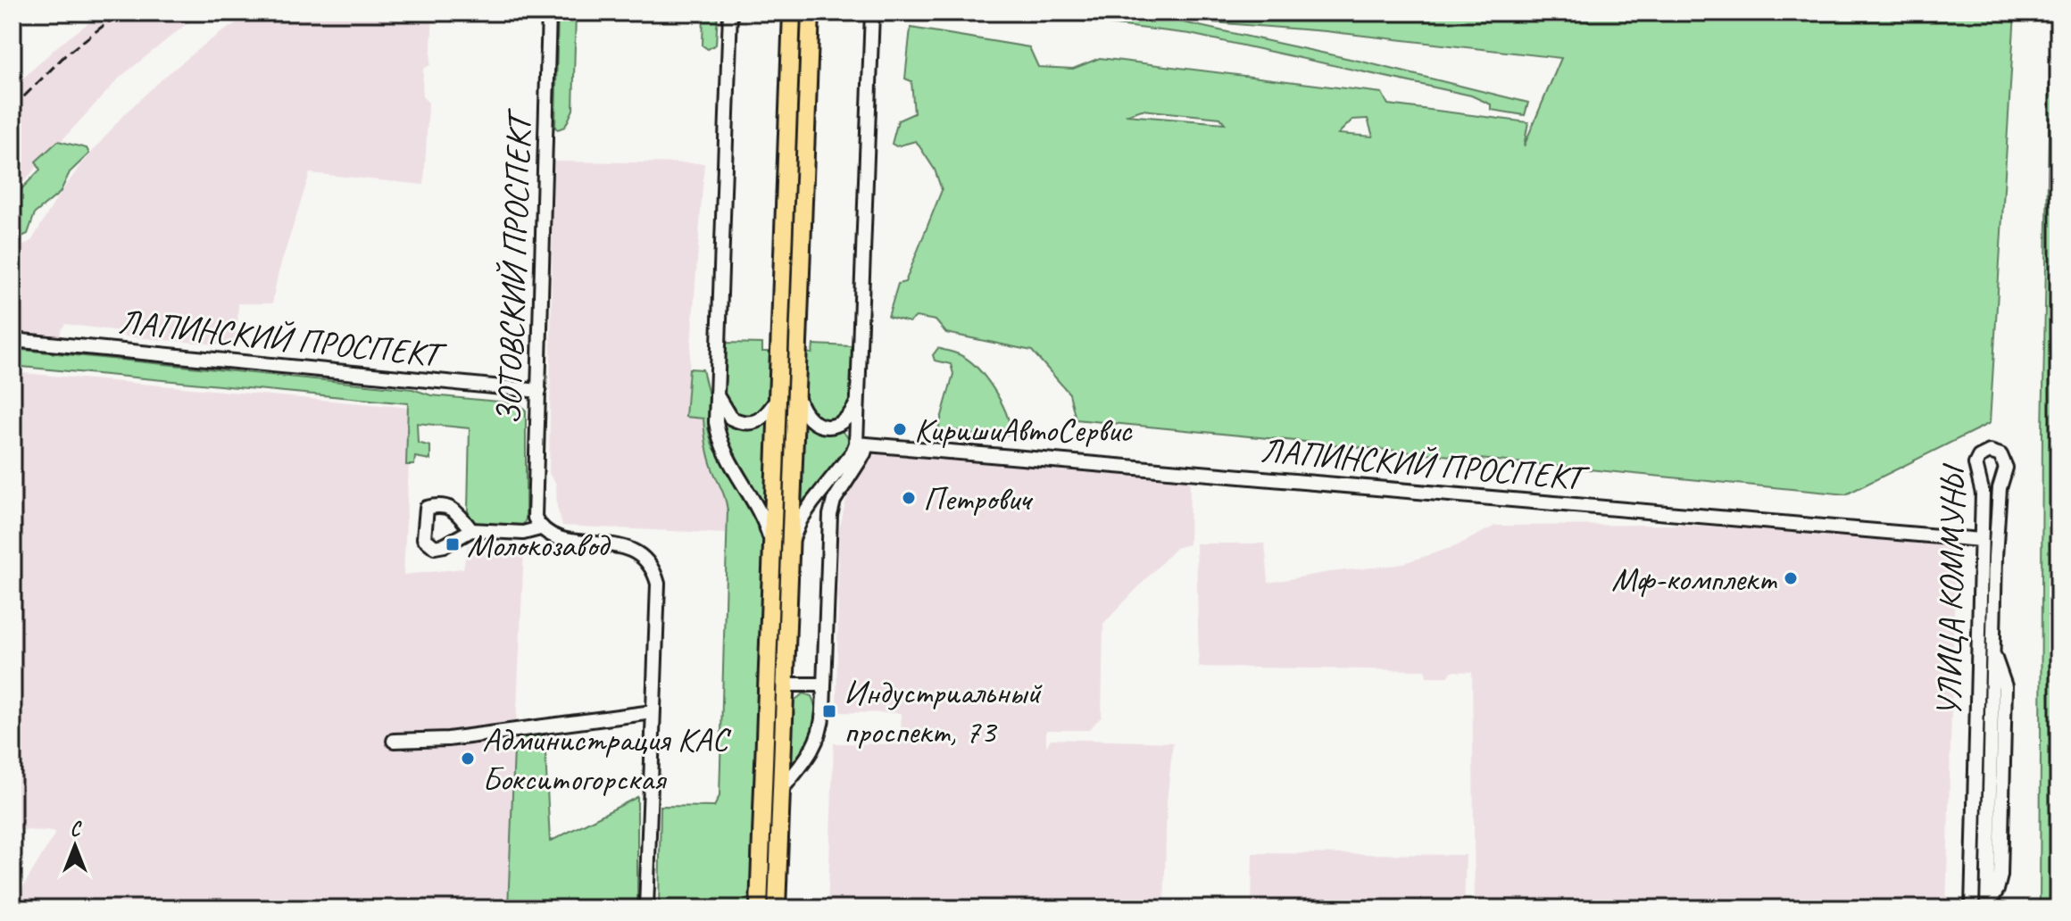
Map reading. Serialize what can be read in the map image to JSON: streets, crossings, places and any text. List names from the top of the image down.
{
  "streets": {
    "street": ["ЗОТОВСКИЙ ПРОСПЕКТ", "ЛАПИНСКИЙ ПРОСПЕКТ", "УЛИЦА КОММУНЫ"]
  },
  "crossings": [
    ["ЗОТОВСКИЙ ПРОСПЕКТ", "ЛАПИНСКИЙ ПРОСПЕКТ"],
    ["ЛАПИНСКИЙ ПРОСПЕКТ", "УЛИЦА КОММУНЫ"]
  ],
  "places": {
    "other": [
      "КиришиАвтоСервис",
      "Петрович",
      "Мф-комплект",
      "Администрация КАС Бокситогорская"
    ],
    "transit": ["Молокозавод", "Индустриальный проспект, 73"]
  },
  "north": "top"
}
